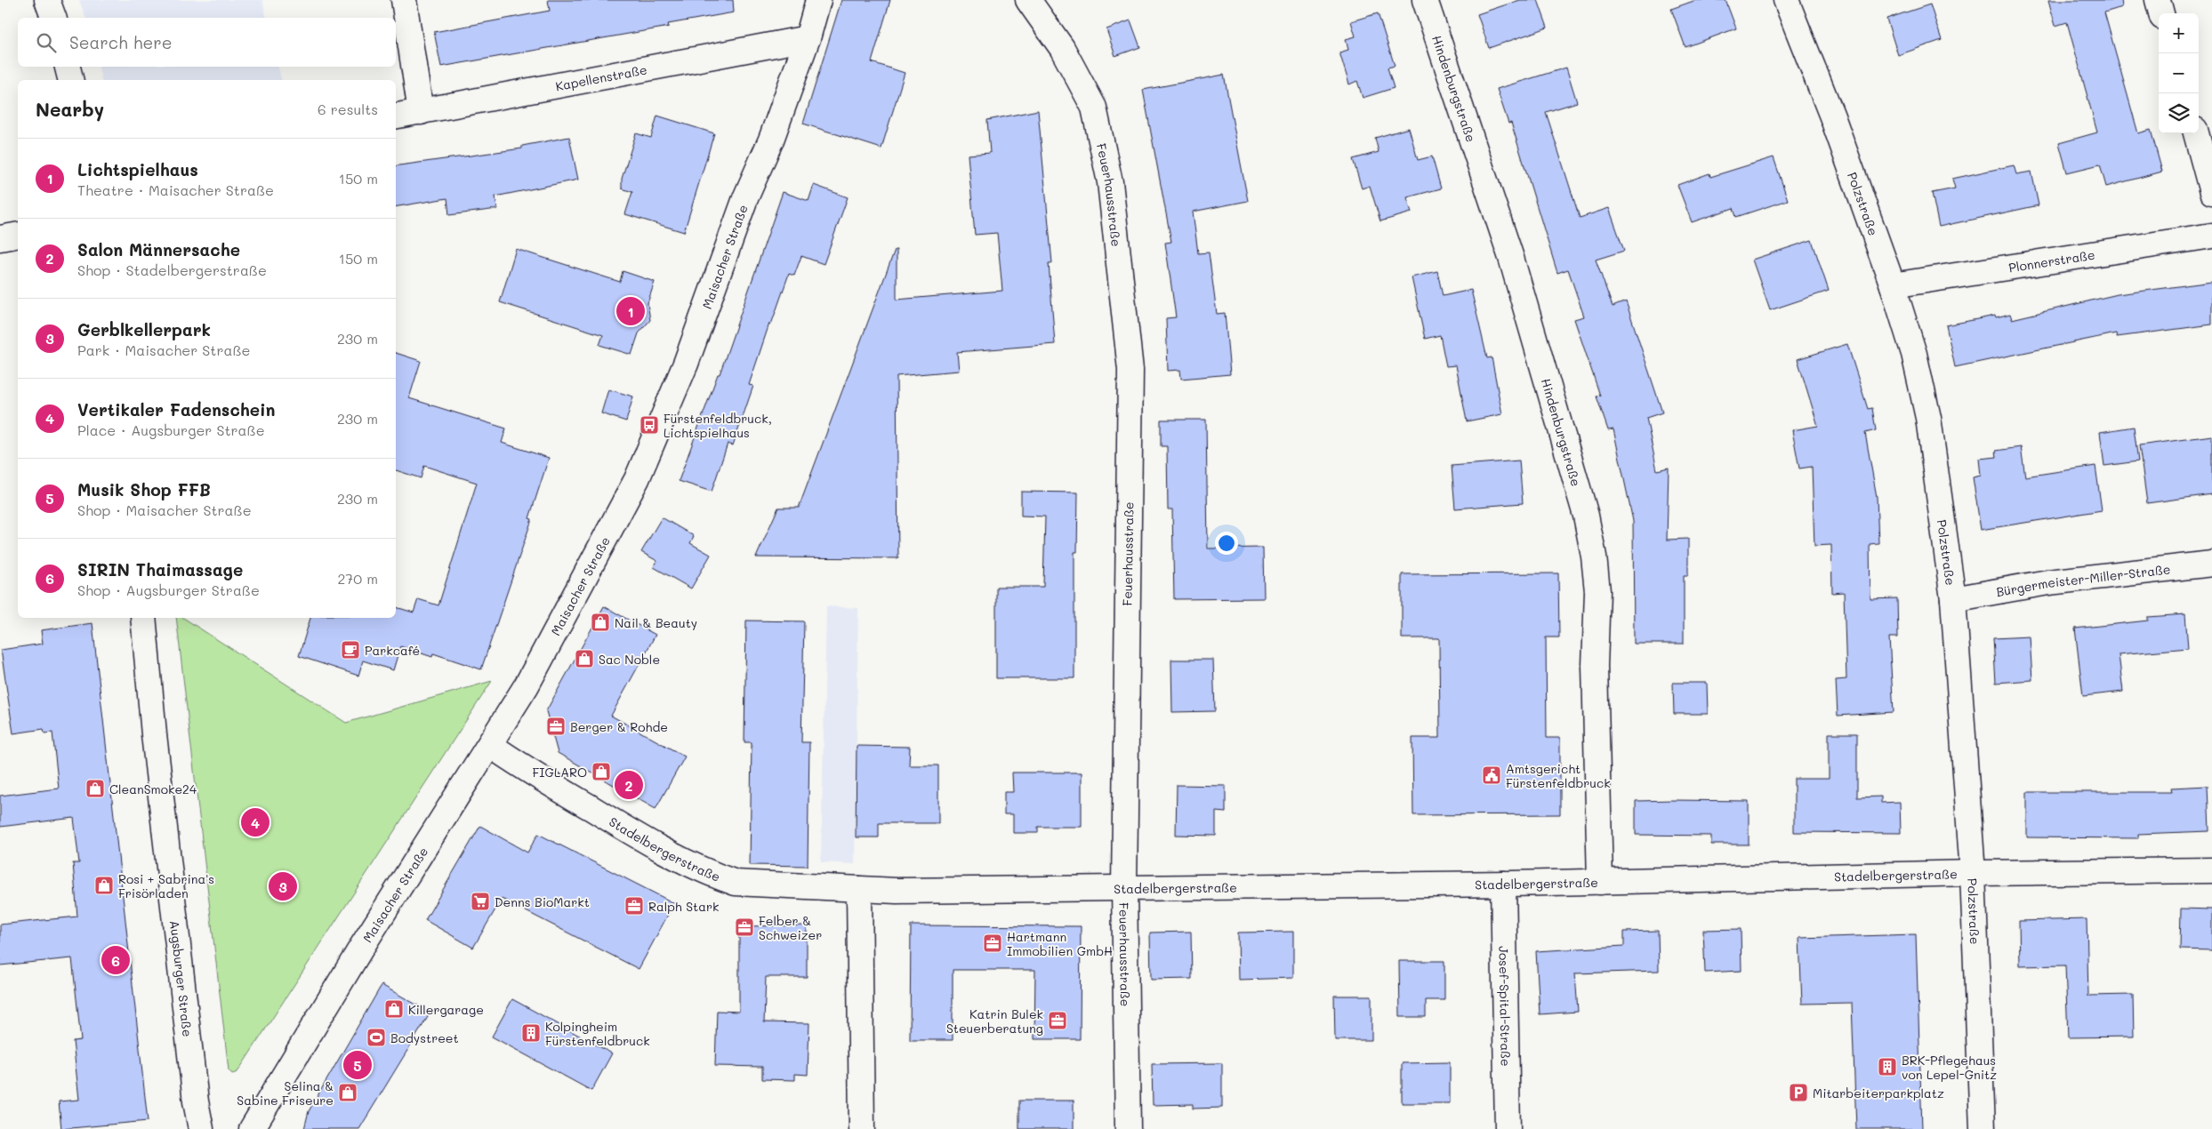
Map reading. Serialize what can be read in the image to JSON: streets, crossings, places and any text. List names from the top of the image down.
{
  "streets": {
    "street": [
      "Kapellenstraße",
      "Hindenburgstraße",
      "Feuerhausstraße",
      "Polzstraße",
      "Maisacher Straße",
      "Plonnerstraße",
      "Bürgermeister-Miller-Straße",
      "Stadelbergerstraße",
      "Augsburger Straße",
      "Josef-Spital-Straße"
    ]
  },
  "crossings": [
    ["Kapellenstraße", "Maisacher Straße"],
    ["Hindenburgstraße", "Stadelbergerstraße"],
    ["Feuerhausstraße", "Stadelbergerstraße"],
    ["Polzstraße", "Plonnerstraße"],
    ["Polzstraße", "Bürgermeister-Miller-Straße"],
    ["Polzstraße", "Stadelbergerstraße"],
    ["Maisacher Straße", "Stadelbergerstraße"],
    ["Stadelbergerstraße", "Josef-Spital-Straße"]
  ],
  "places": {
    "bus stop": ["Fürstenfeldbruck, Lichtspielhaus"],
    "shop": [
      "Nail & Beauty",
      "Sac Noble",
      "FIGLARO",
      "CleanSmoke24",
      "Rosi + Sabrina's Frisörladen",
      "Killergarage",
      "Selina & Sabine Friseure"
    ],
    "cafe": ["Parkcafé"],
    "office": [
      "Berger & Rohde",
      "Ralph Stark",
      "Felber & Schweizer",
      "Hartmann Immobilien GmbH",
      "Katrin Bulek Steuerberatung"
    ],
    "public building": ["Amtsgericht Fürstenfeldbruck"],
    "supermarket": ["Denns BioMarkt"],
    "building": ["Kolpingheim Fürstenfeldbruck", "BRK-Pflegehaus von Lepel-Gnitz"],
    "sports": ["Bodystreet"],
    "parking": ["Mitarbeiterparkplatz"]
  },
  "page": {
    "map_buttons": ["+", "−"],
    "search": "Search here",
    "heading": ["Nearby", "6 results"],
    "list": [
      {
        "mark": "1",
        "name": "Lichtspielhaus",
        "note": "Theatre · Maisacher Straße",
        "value": "150 m"
      },
      {
        "mark": "2",
        "name": "Salon Männersache",
        "note": "Shop · Stadelbergerstraße",
        "value": "150 m"
      },
      {
        "mark": "3",
        "name": "Gerblkellerpark",
        "note": "Park · Maisacher Straße",
        "value": "230 m"
      },
      {
        "mark": "4",
        "name": "Vertikaler Fadenschein",
        "note": "Place · Augsburger Straße",
        "value": "230 m"
      },
      {
        "mark": "5",
        "name": "Musik Shop FFB",
        "note": "Shop · Maisacher Straße",
        "value": "230 m"
      },
      {
        "mark": "6",
        "name": "SIRIN Thaimassage",
        "note": "Shop · Augsburger Straße",
        "value": "270 m"
      }
    ],
    "pins": [
      "1",
      "2",
      "4",
      "3",
      "6",
      "5"
    ]
  }
}
